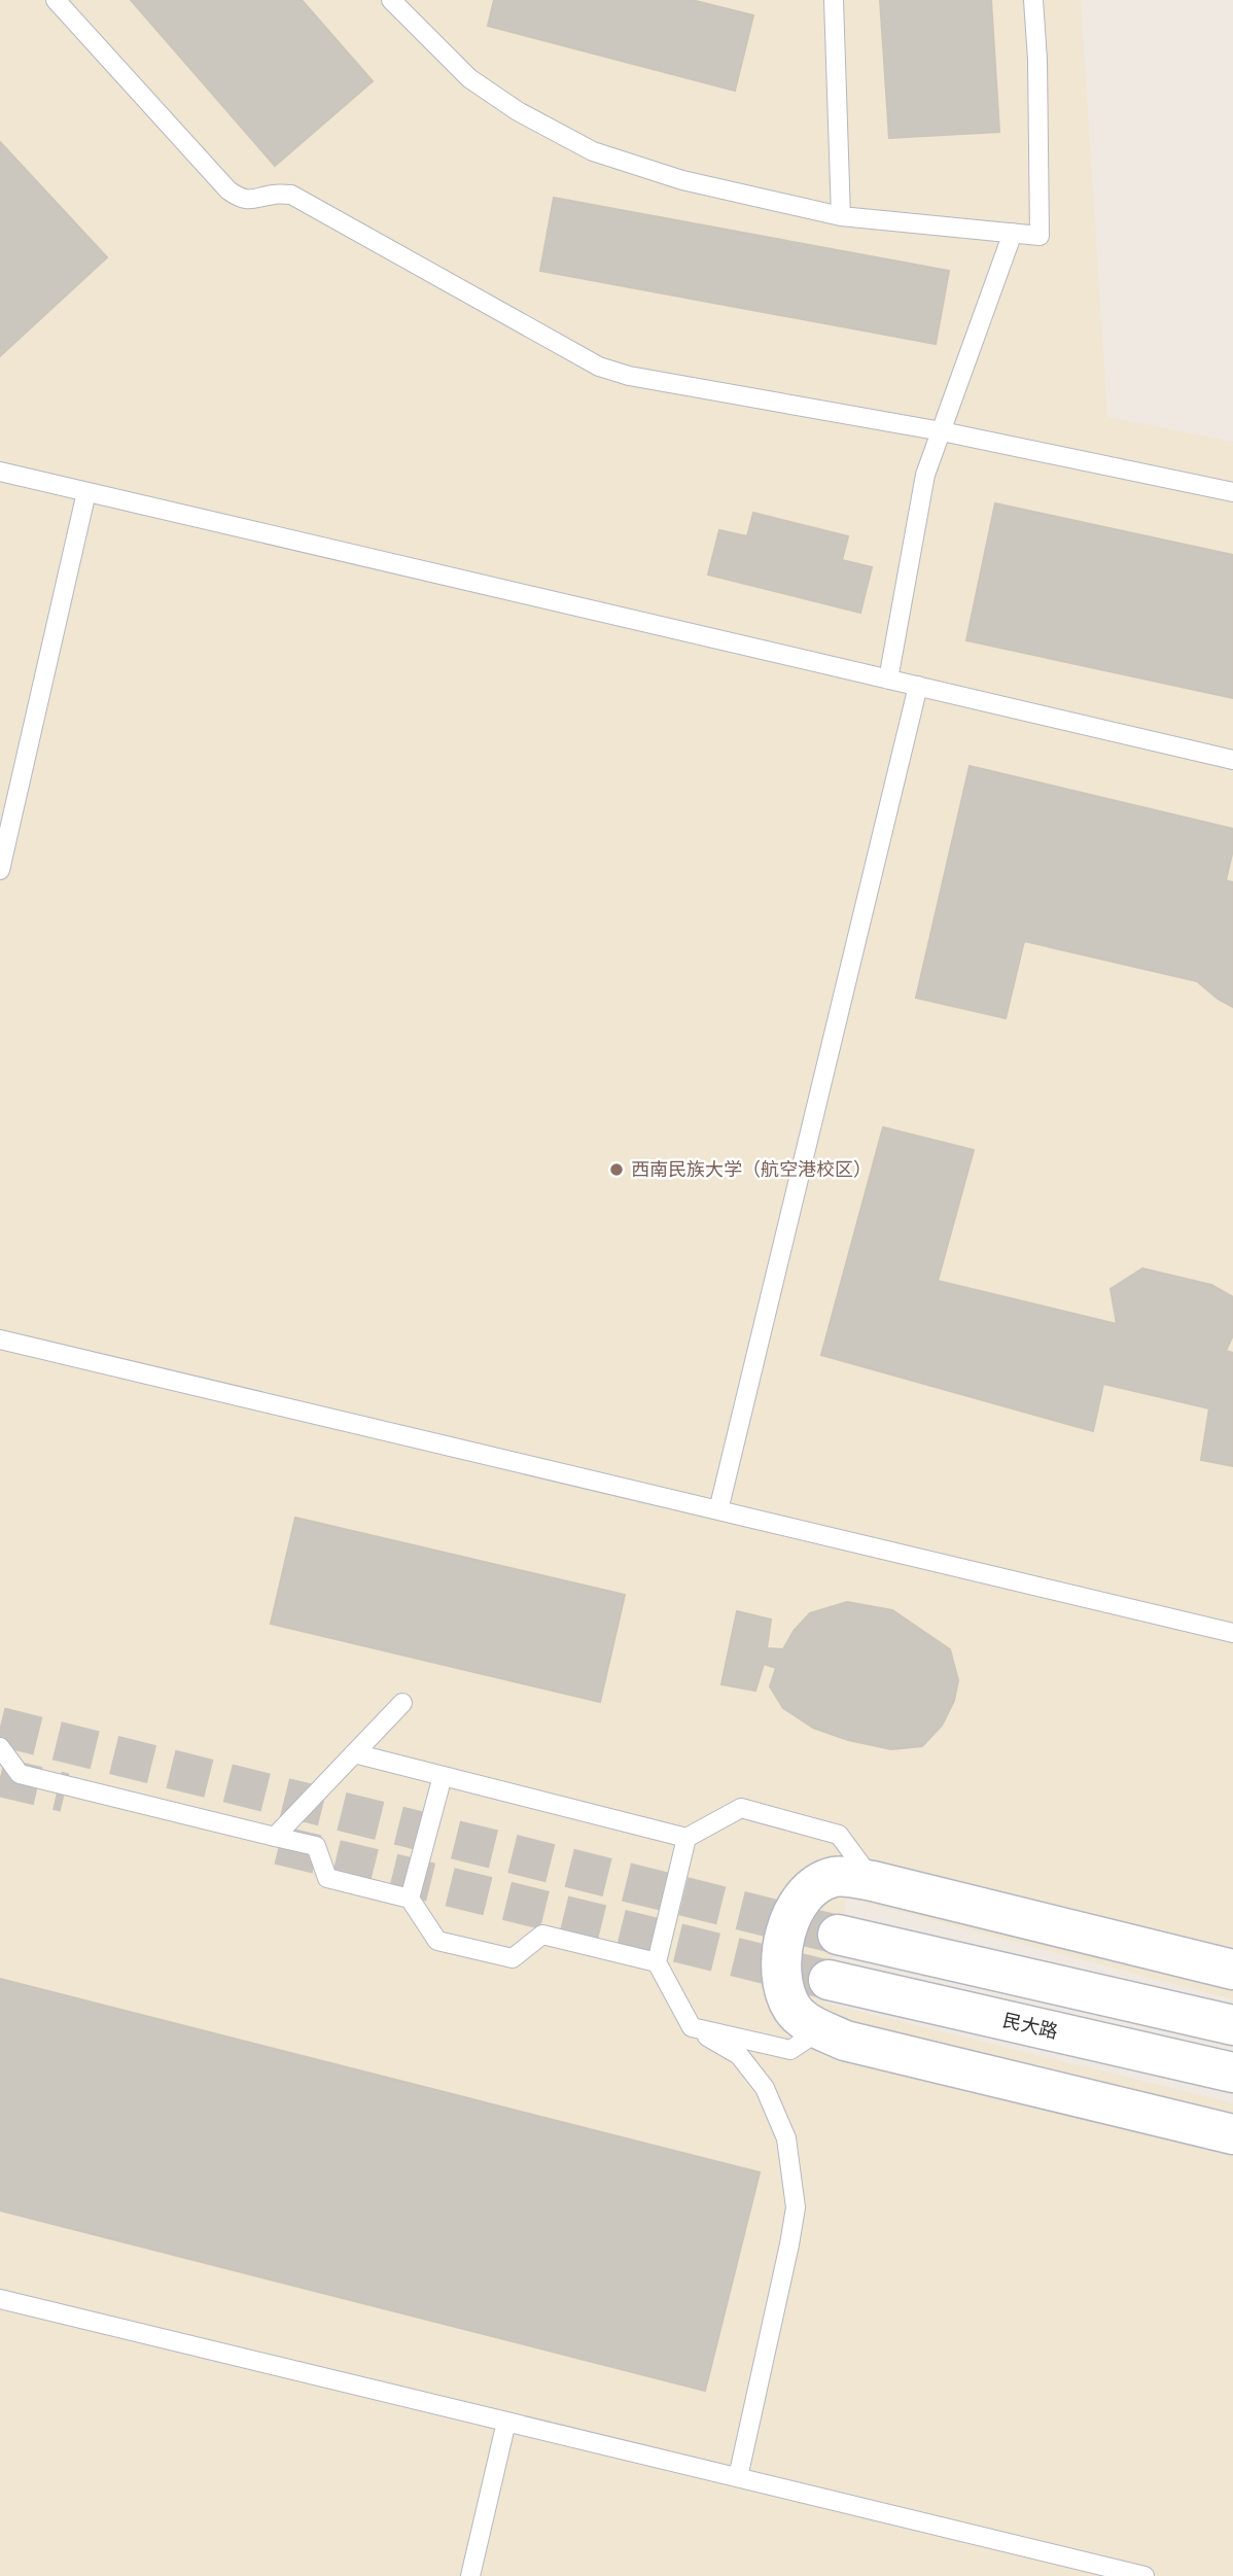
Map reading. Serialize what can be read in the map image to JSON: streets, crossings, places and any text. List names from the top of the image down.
{
  "streets": {
    "street": ["民大路"]
  },
  "places": ["西南民族大学（航空港校区）"]
}
